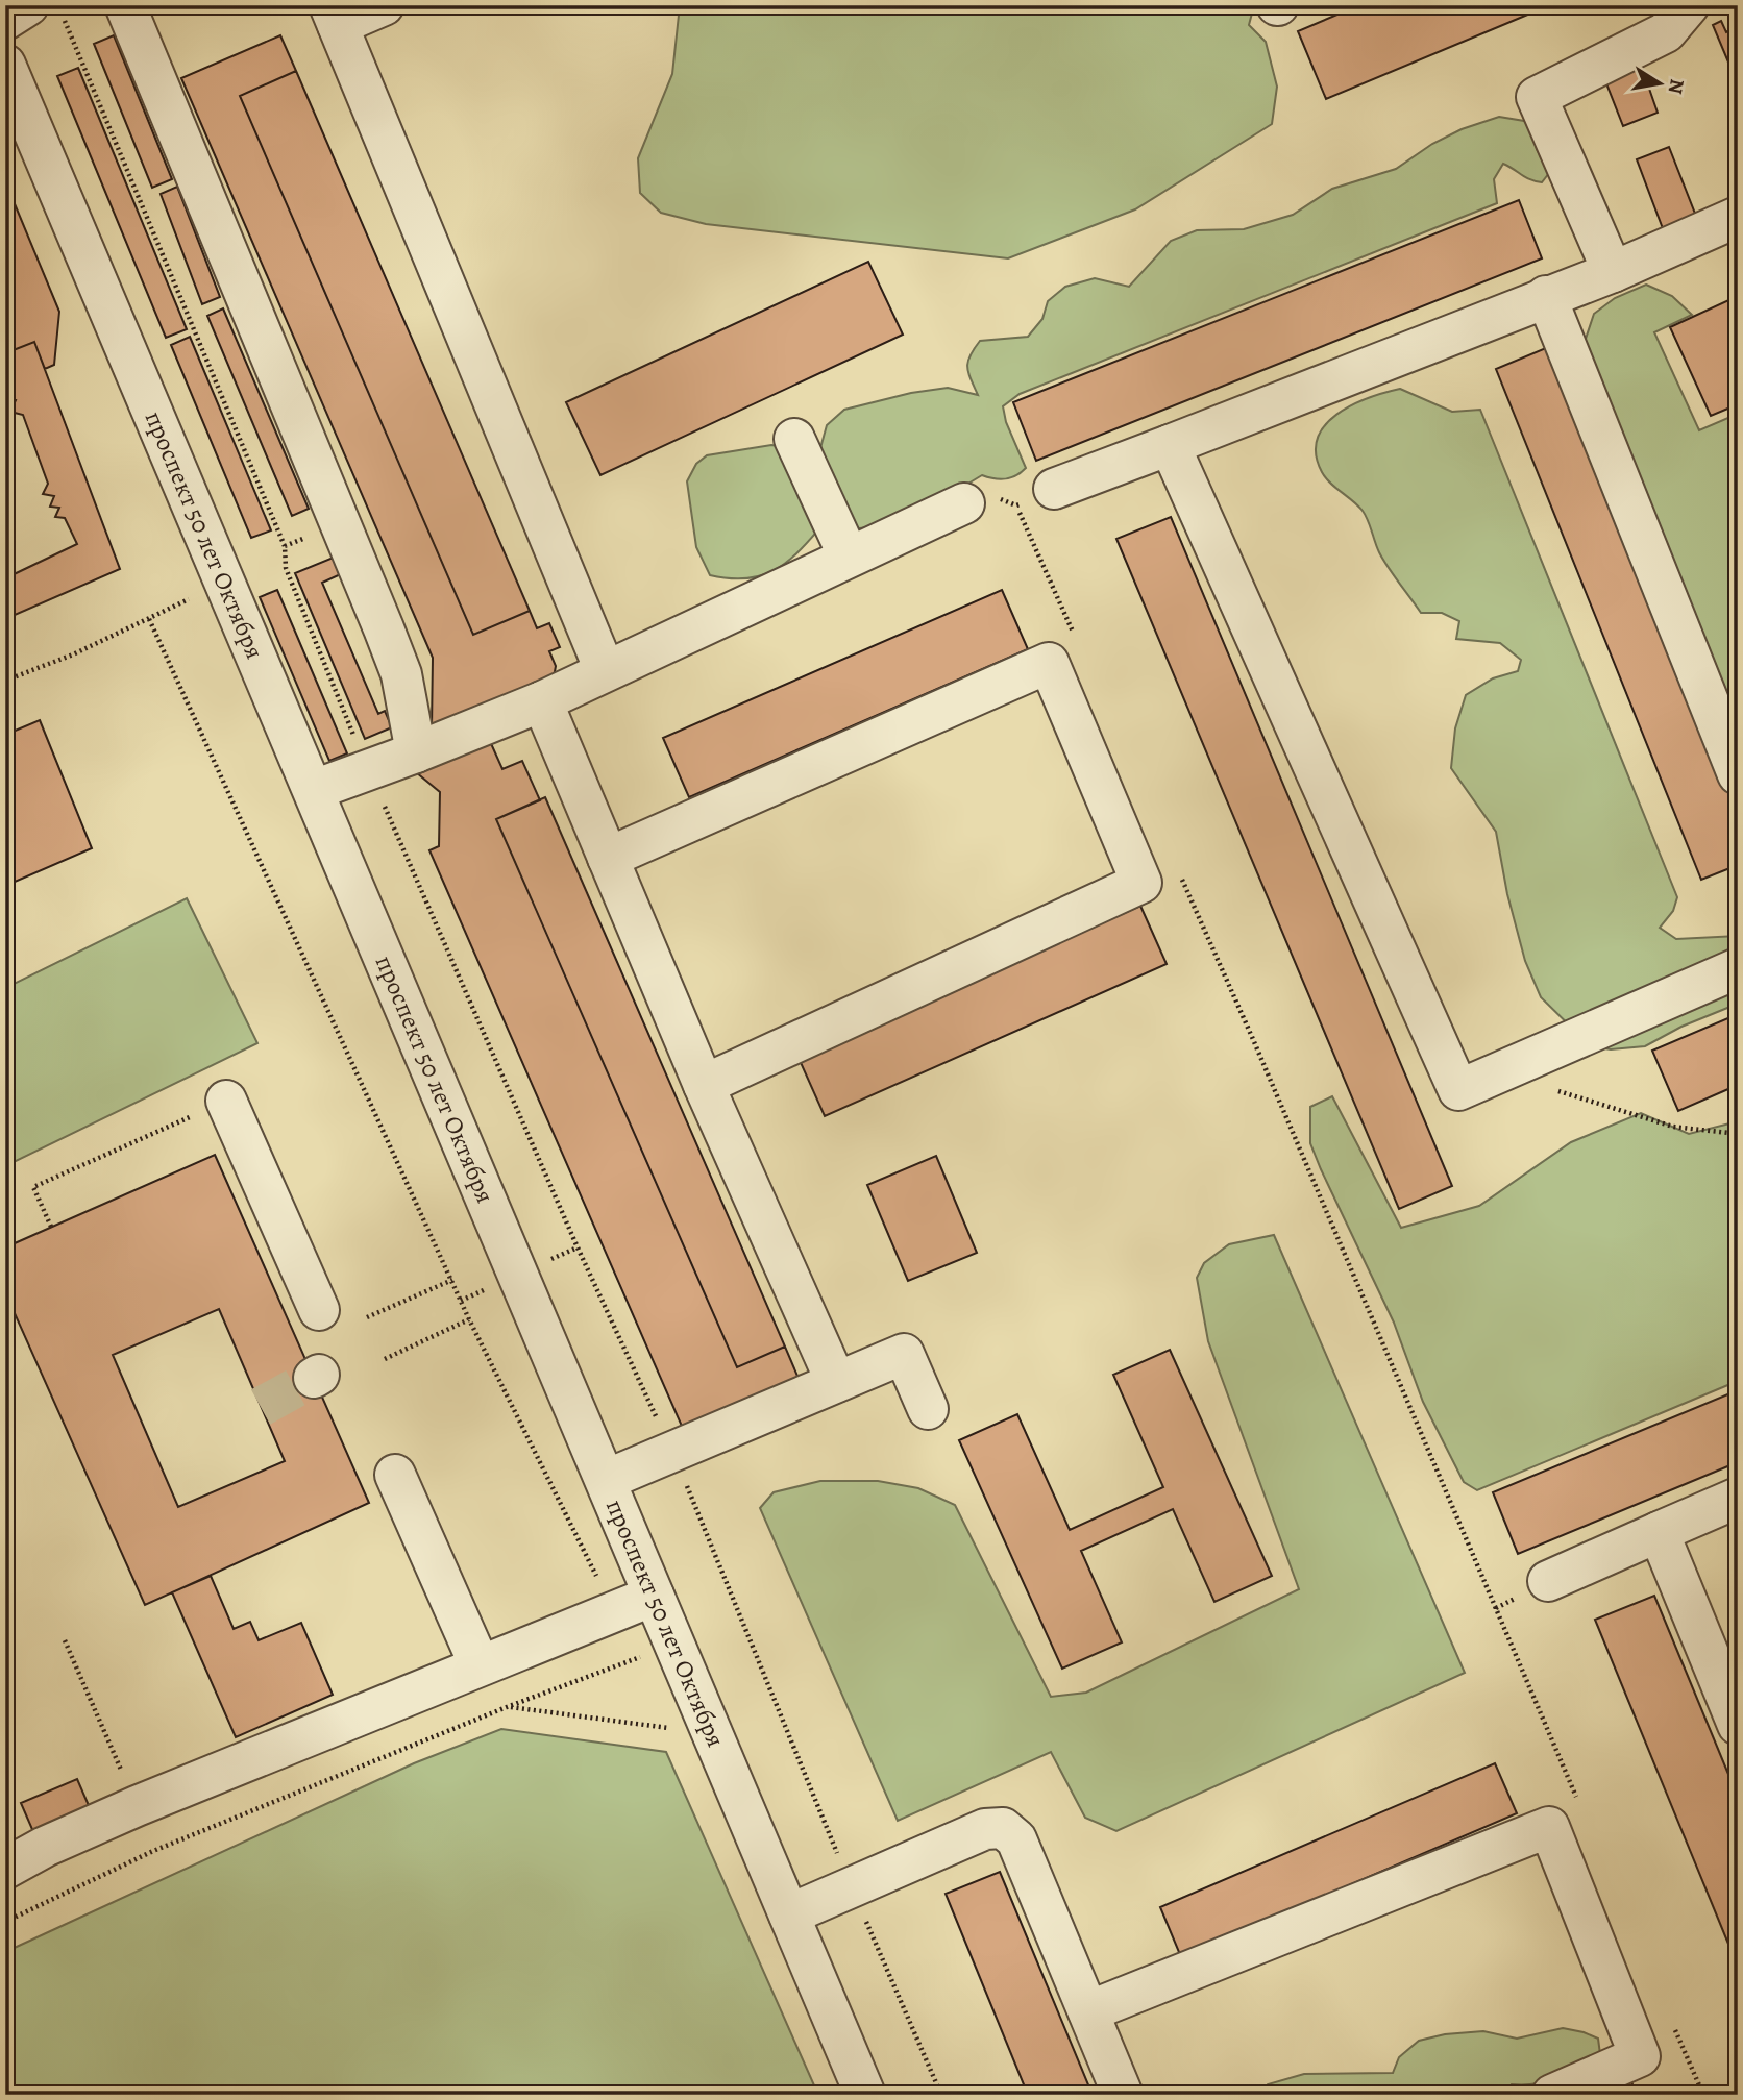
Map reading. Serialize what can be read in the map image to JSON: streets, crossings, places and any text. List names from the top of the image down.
{
  "streets": {
    "street": ["проспект 50 лет Октября"]
  },
  "north": "right"
}
